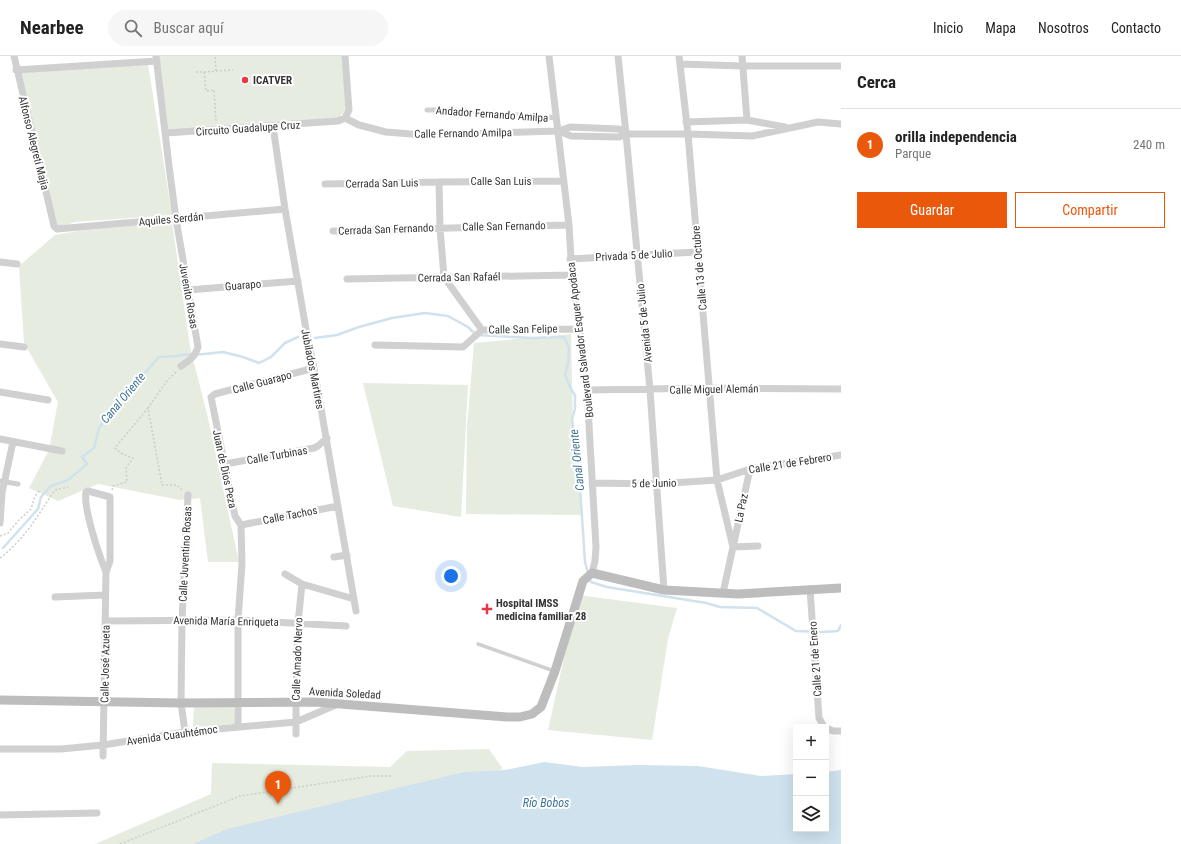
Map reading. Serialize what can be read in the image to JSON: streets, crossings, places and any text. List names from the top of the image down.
{
  "streets": {
    "main road": ["Avenida Soledad"],
    "street": [
      "Andador Fernando Amilpa",
      "Circuito Guadalupe Cruz",
      "Calle Fernando Amilpa",
      "Alfonso Alegreti Majia",
      "Calle San Luis",
      "Cerrada San Luis",
      "Aquiles Serdán",
      "Calle San Fernando",
      "Cerrada San Fernando",
      "Privada 5 de Julio",
      "Calle 13 de Octubre",
      "Cerrada San Rafaél",
      "Guarapo",
      "Juvenito Rosas",
      "Avenida 5 de Julio",
      "Calle San Felipe",
      "Boulevard Salvador Esquer Apodaca",
      "Jubilados Martires",
      "Calle Guarapo",
      "Calle Miguel Alemán",
      "Calle Turbinas",
      "Calle 21 de Febrero",
      "Juan de Dios Peza",
      "5 de Junio",
      "La Paz",
      "Calle Tachos",
      "Calle Juventino Rosas",
      "Avenida María Enriqueta",
      "Calle Amado Nervo",
      "Calle 21 de Enero",
      "Calle José Azueta",
      "Avenida Cuauhtémoc"
    ]
  },
  "crossings": [
    ["Andador Fernando Amilpa", "Boulevard Salvador Esquer Apodaca"],
    ["Circuito Guadalupe Cruz", "Calle Fernando Amilpa"],
    ["Circuito Guadalupe Cruz", "Juvenito Rosas"],
    ["Circuito Guadalupe Cruz", "Jubilados Martires"],
    ["Calle Fernando Amilpa", "Calle 13 de Octubre"],
    ["Calle Fernando Amilpa", "Avenida 5 de Julio"],
    ["Calle Fernando Amilpa", "Boulevard Salvador Esquer Apodaca"],
    ["Alfonso Alegreti Majia", "Aquiles Serdán"],
    ["Calle San Luis", "Cerrada San Luis"],
    ["Calle San Luis", "Boulevard Salvador Esquer Apodaca"],
    ["Aquiles Serdán", "Juvenito Rosas"],
    ["Aquiles Serdán", "Jubilados Martires"],
    ["Calle San Fernando", "Cerrada San Fernando"],
    ["Calle San Fernando", "Boulevard Salvador Esquer Apodaca"],
    ["Privada 5 de Julio", "Calle 13 de Octubre"],
    ["Privada 5 de Julio", "Avenida 5 de Julio"],
    ["Privada 5 de Julio", "Boulevard Salvador Esquer Apodaca"],
    ["Calle 13 de Octubre", "Calle Miguel Alemán"],
    ["Calle 13 de Octubre", "Calle 21 de Febrero"],
    ["Calle 13 de Octubre", "5 de Junio"],
    ["Calle 13 de Octubre", "La Paz"],
    ["Cerrada San Rafaél", "Calle San Felipe"],
    ["Cerrada San Rafaél", "Boulevard Salvador Esquer Apodaca"],
    ["Guarapo", "Juvenito Rosas"],
    ["Guarapo", "Jubilados Martires"],
    ["Avenida 5 de Julio", "Calle Miguel Alemán"],
    ["Avenida 5 de Julio", "5 de Junio"],
    ["Calle San Felipe", "Boulevard Salvador Esquer Apodaca"],
    ["Boulevard Salvador Esquer Apodaca", "Calle Miguel Alemán"],
    ["Boulevard Salvador Esquer Apodaca", "5 de Junio"],
    ["Boulevard Salvador Esquer Apodaca", "Avenida Soledad"],
    ["Jubilados Martires", "Calle Guarapo"],
    ["Jubilados Martires", "Calle Turbinas"],
    ["Jubilados Martires", "Calle Tachos"],
    ["Calle Guarapo", "Juan de Dios Peza"],
    ["Calle Turbinas", "Juan de Dios Peza"],
    ["Calle 21 de Febrero", "5 de Junio"],
    ["Calle 21 de Febrero", "La Paz"],
    ["Juan de Dios Peza", "Calle Tachos"],
    ["Juan de Dios Peza", "Avenida María Enriqueta"],
    ["Juan de Dios Peza", "Avenida Soledad"],
    ["Juan de Dios Peza", "Avenida Cuauhtémoc"],
    ["Calle Juventino Rosas", "Avenida María Enriqueta"],
    ["Calle Juventino Rosas", "Avenida Soledad"],
    ["Calle Juventino Rosas", "Avenida Cuauhtémoc"],
    ["Avenida María Enriqueta", "Calle Amado Nervo"],
    ["Avenida María Enriqueta", "Calle José Azueta"],
    ["Calle Amado Nervo", "Avenida Soledad"],
    ["Calle Amado Nervo", "Avenida Cuauhtémoc"],
    ["Calle José Azueta", "Avenida Soledad"],
    ["Calle José Azueta", "Avenida Cuauhtémoc"],
    ["Avenida Soledad", "Avenida Cuauhtémoc"]
  ],
  "water": ["Canal Oriente", "Río Bobos"],
  "places": {
    "other": ["ICATVER"],
    "health": ["Hospital IMSS medicina familiar 28"]
  },
  "page": {
    "header": "Nearbee",
    "search": "Buscar aquí",
    "nav": [
      "Inicio",
      "Mapa",
      "Nosotros",
      "Contacto"
    ],
    "heading": "Cerca",
    "list": [
      {
        "mark": "1",
        "name": "orilla independencia",
        "note": "Parque",
        "value": "240 m"
      }
    ],
    "buttons": ["Guardar", "Compartir"],
    "map_buttons": ["+", "−"],
    "pins": "1"
  }
}
